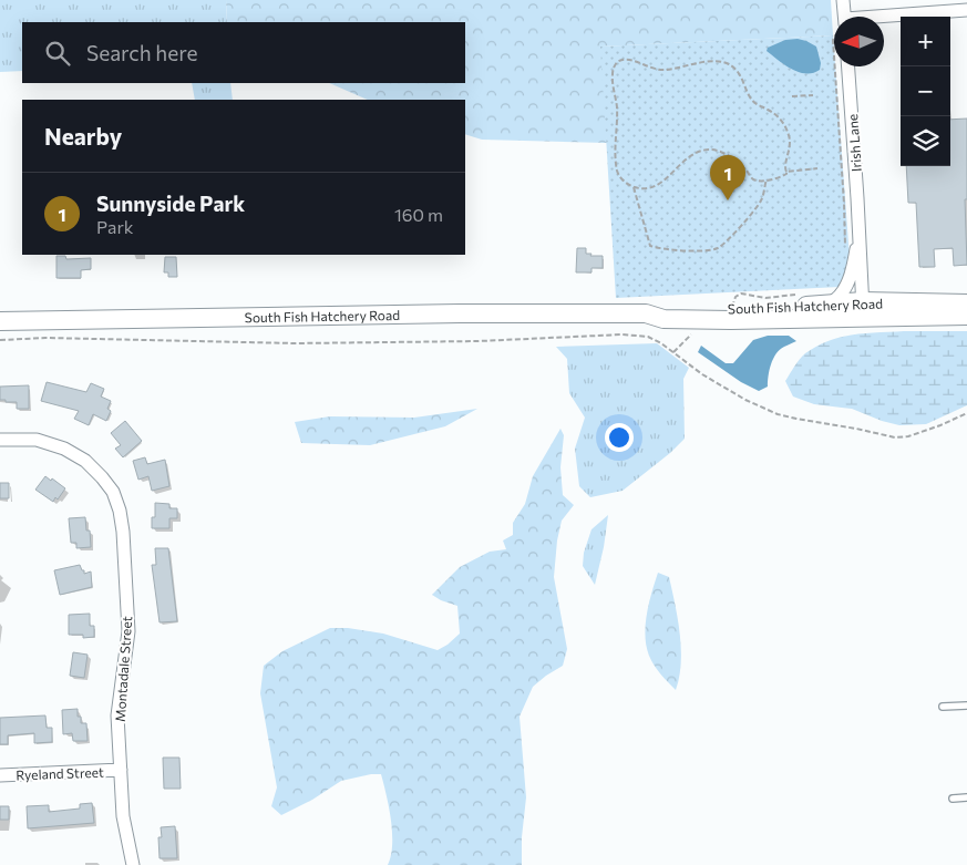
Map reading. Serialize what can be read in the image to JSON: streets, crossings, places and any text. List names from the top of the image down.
{
  "streets": {
    "main road": ["South Fish Hatchery Road"],
    "street": ["Irish Lane", "Montadale Street", "Ryeland Street"]
  },
  "crossings": [
    ["Irish Lane", "South Fish Hatchery Road"],
    ["Montadale Street", "Ryeland Street"]
  ],
  "north": "left",
  "page": {
    "map_buttons": ["+", "−"],
    "search": "Search here",
    "heading": "Nearby",
    "pins": "1",
    "list": [
      {
        "mark": "1",
        "name": "Sunnyside Park",
        "note": "Park",
        "value": "160 m"
      }
    ]
  }
}
